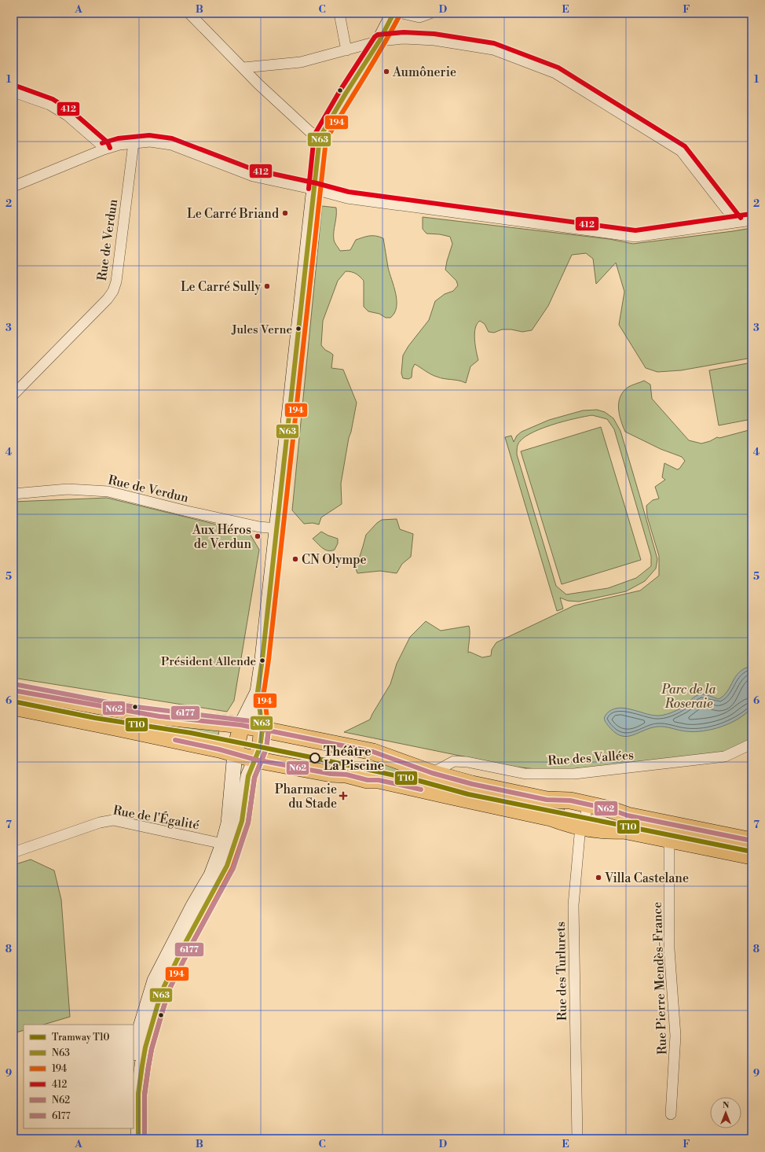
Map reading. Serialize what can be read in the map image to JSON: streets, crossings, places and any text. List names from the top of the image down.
{
  "streets": {
    "street": [
      "Rue de Verdun",
      "Rue des Vallées",
      "Rue de l'Égalité",
      "Rue des Turlurets",
      "Rue Pierre Mendès-France"
    ]
  },
  "parks": ["Parc de la Roseraie"],
  "places": {
    "other": [
      "Aumônerie",
      "Le Carré Briand",
      "Le Carré Sully",
      "Jules Verne",
      "Aux Héros de Verdun",
      "CN Olympe",
      "Président Allende",
      "Théâtre La Piscine",
      "Villa Castelane"
    ],
    "health": ["Pharmacie du Stade"]
  },
  "lines": [
    "transit line N63",
    "transit line 194",
    "transit line 412",
    "transit line 6177",
    "transit line N62",
    "tram line T10"
  ],
  "legend": [
    "Tramway T10",
    "N63",
    "194",
    "412",
    "N62",
    "6177"
  ],
  "north": "top",
  "grid": {
    "columns": [
      "A",
      "B",
      "C",
      "D",
      "E",
      "F"
    ],
    "rows": [
      "1",
      "2",
      "3",
      "4",
      "5",
      "6",
      "7",
      "8",
      "9"
    ]
  }
}
